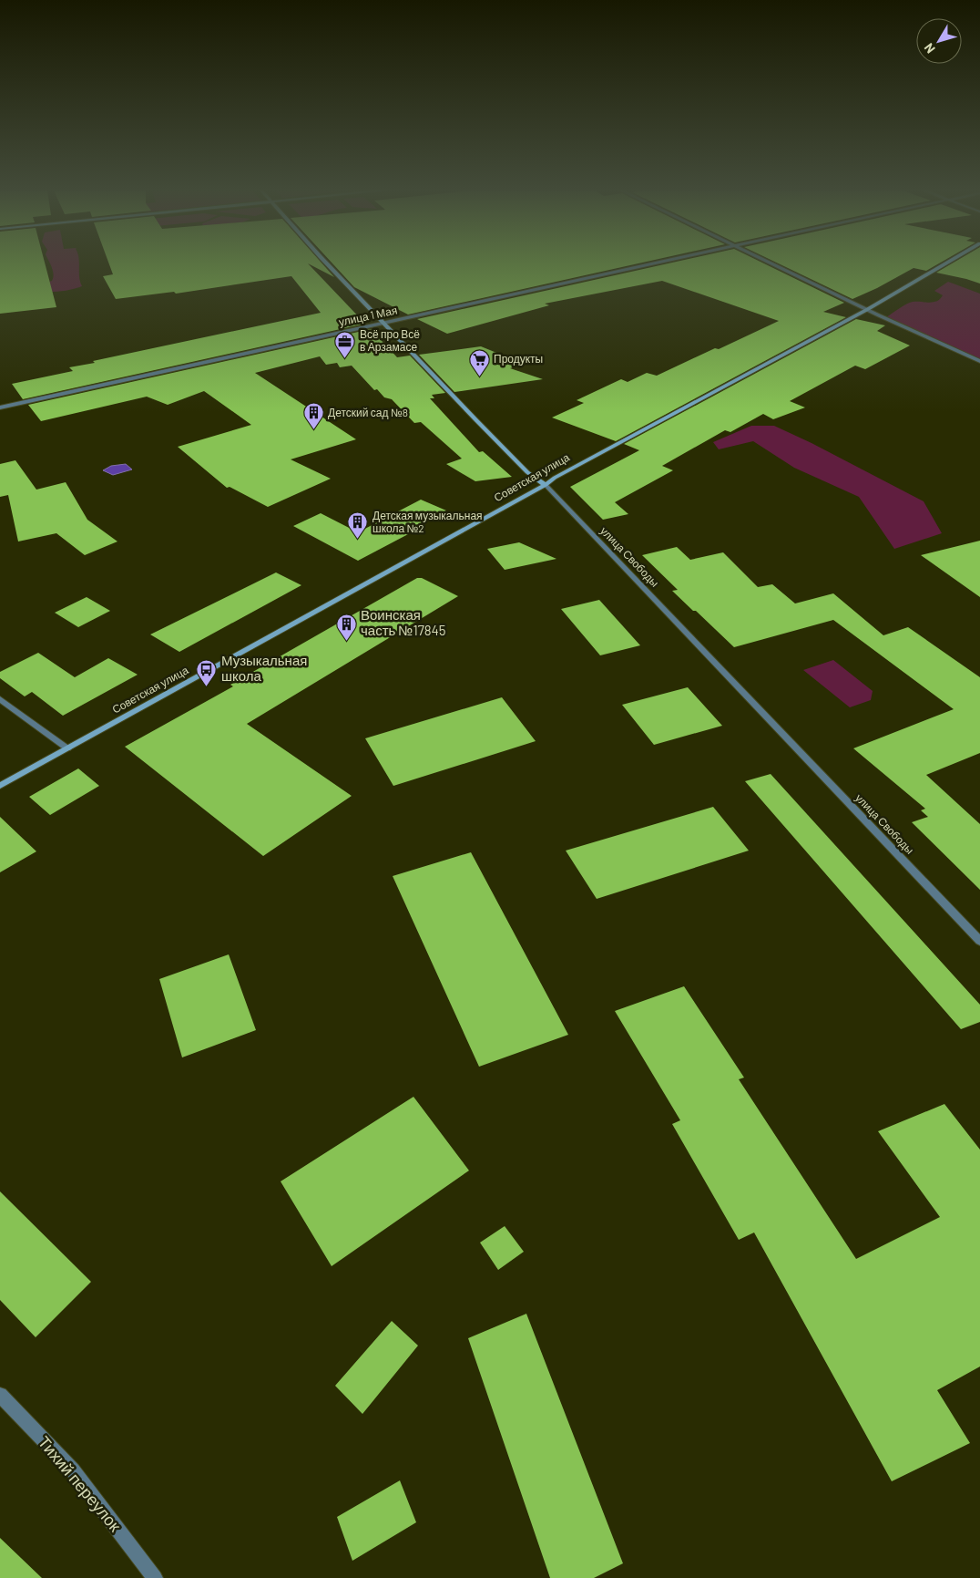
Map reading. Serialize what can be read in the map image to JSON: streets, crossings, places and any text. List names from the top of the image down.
{
  "streets": {
    "street": [
      "улица 1 Мая",
      "Советская улица",
      "улица Свободы",
      "Тихий переулок"
    ]
  },
  "crossings": [
    ["улица 1 Мая", "улица Свободы"],
    ["Советская улица", "улица Свободы"]
  ],
  "places": {
    "office": ["Всё про Всё в Арзамасе"],
    "supermarket": ["Продукты"],
    "building": ["Детский сад №8", "Детская музыкальная школа №2", "Воинская часть №17845"],
    "bus stop": ["Музыкальная школа"]
  },
  "north": "bottom left"
}
